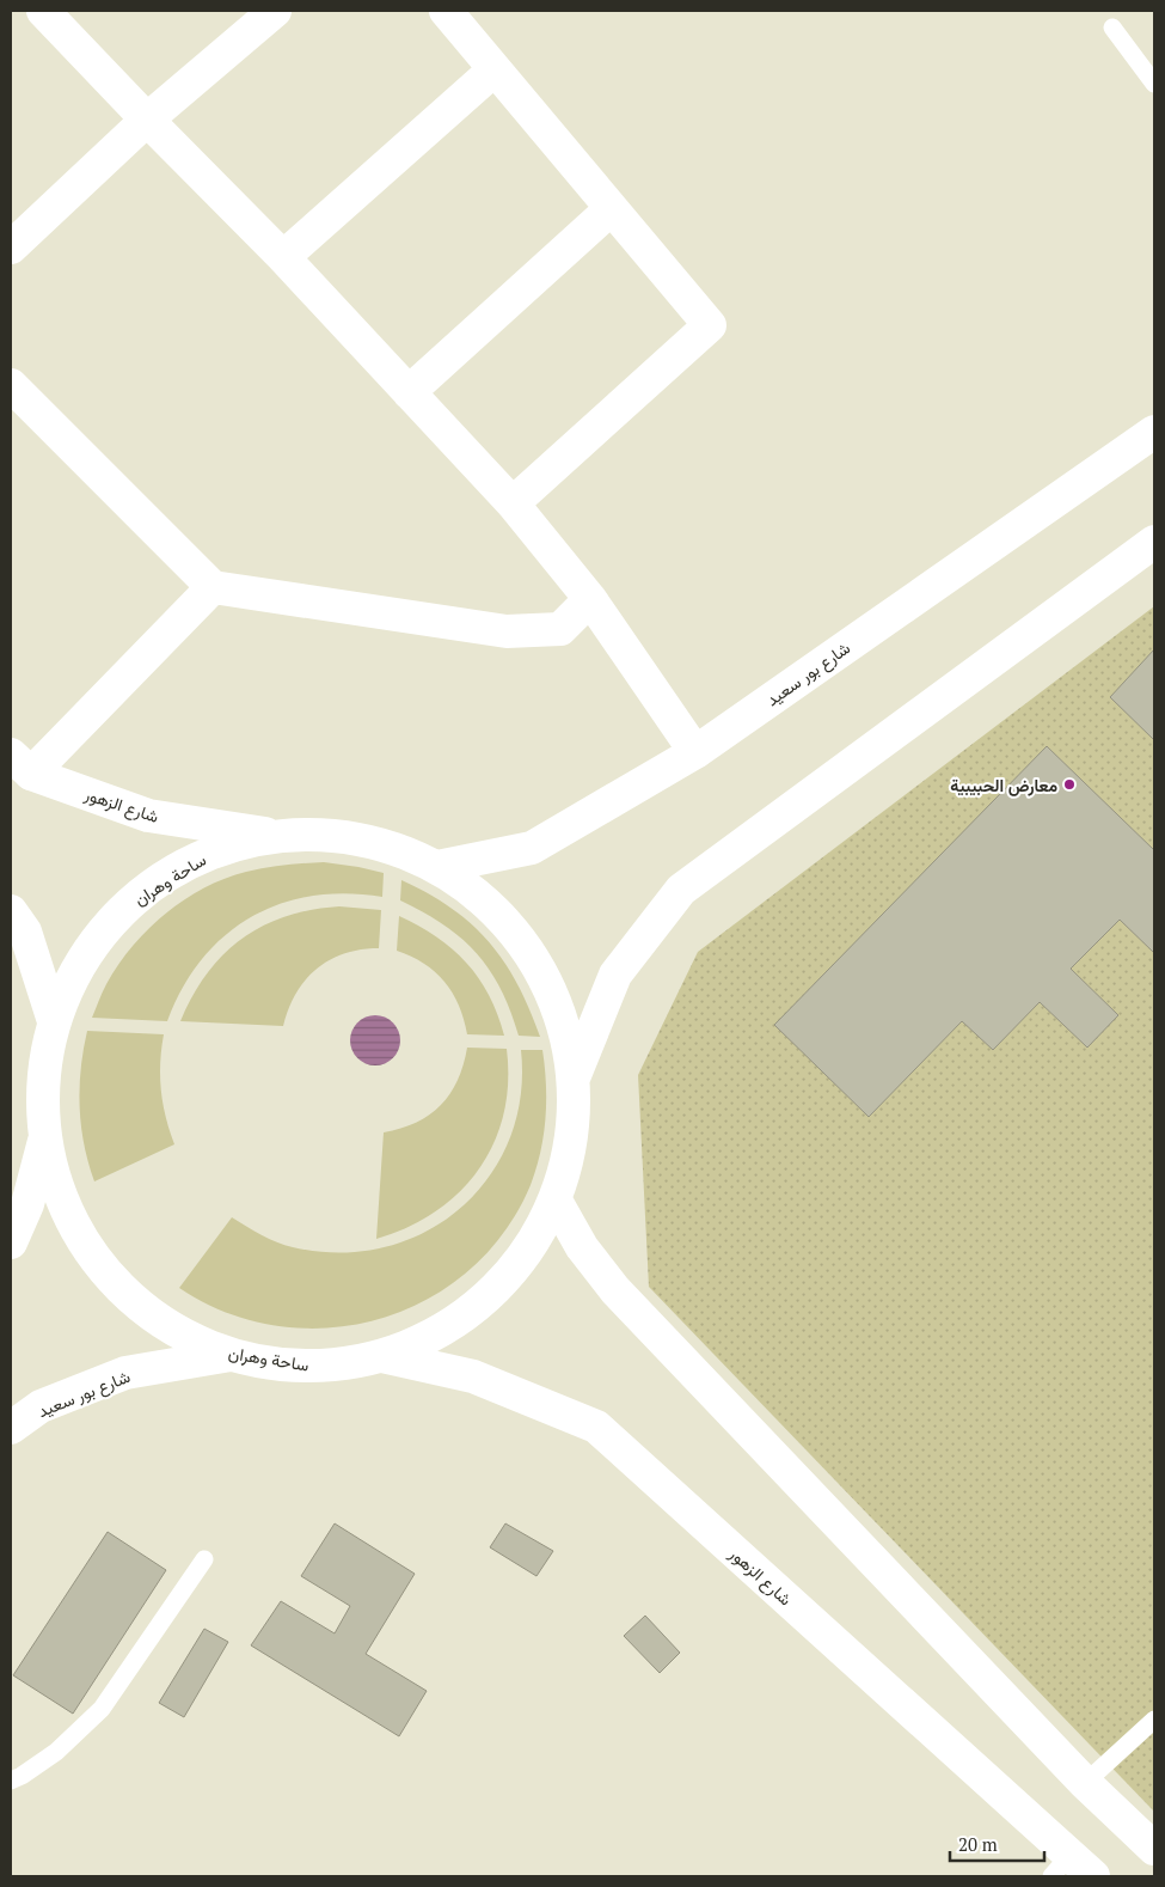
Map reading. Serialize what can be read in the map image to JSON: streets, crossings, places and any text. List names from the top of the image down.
{
  "streets": {
    "main road": ["شارع بور سعيد", "شارع الزهور", "ساحة وهران"]
  },
  "crossings": [
    ["شارع بور سعيد", "ساحة وهران"],
    ["شارع الزهور", "ساحة وهران"]
  ],
  "places": ["معارض الحبيبية"],
  "scale_bar": "20 m"
}
